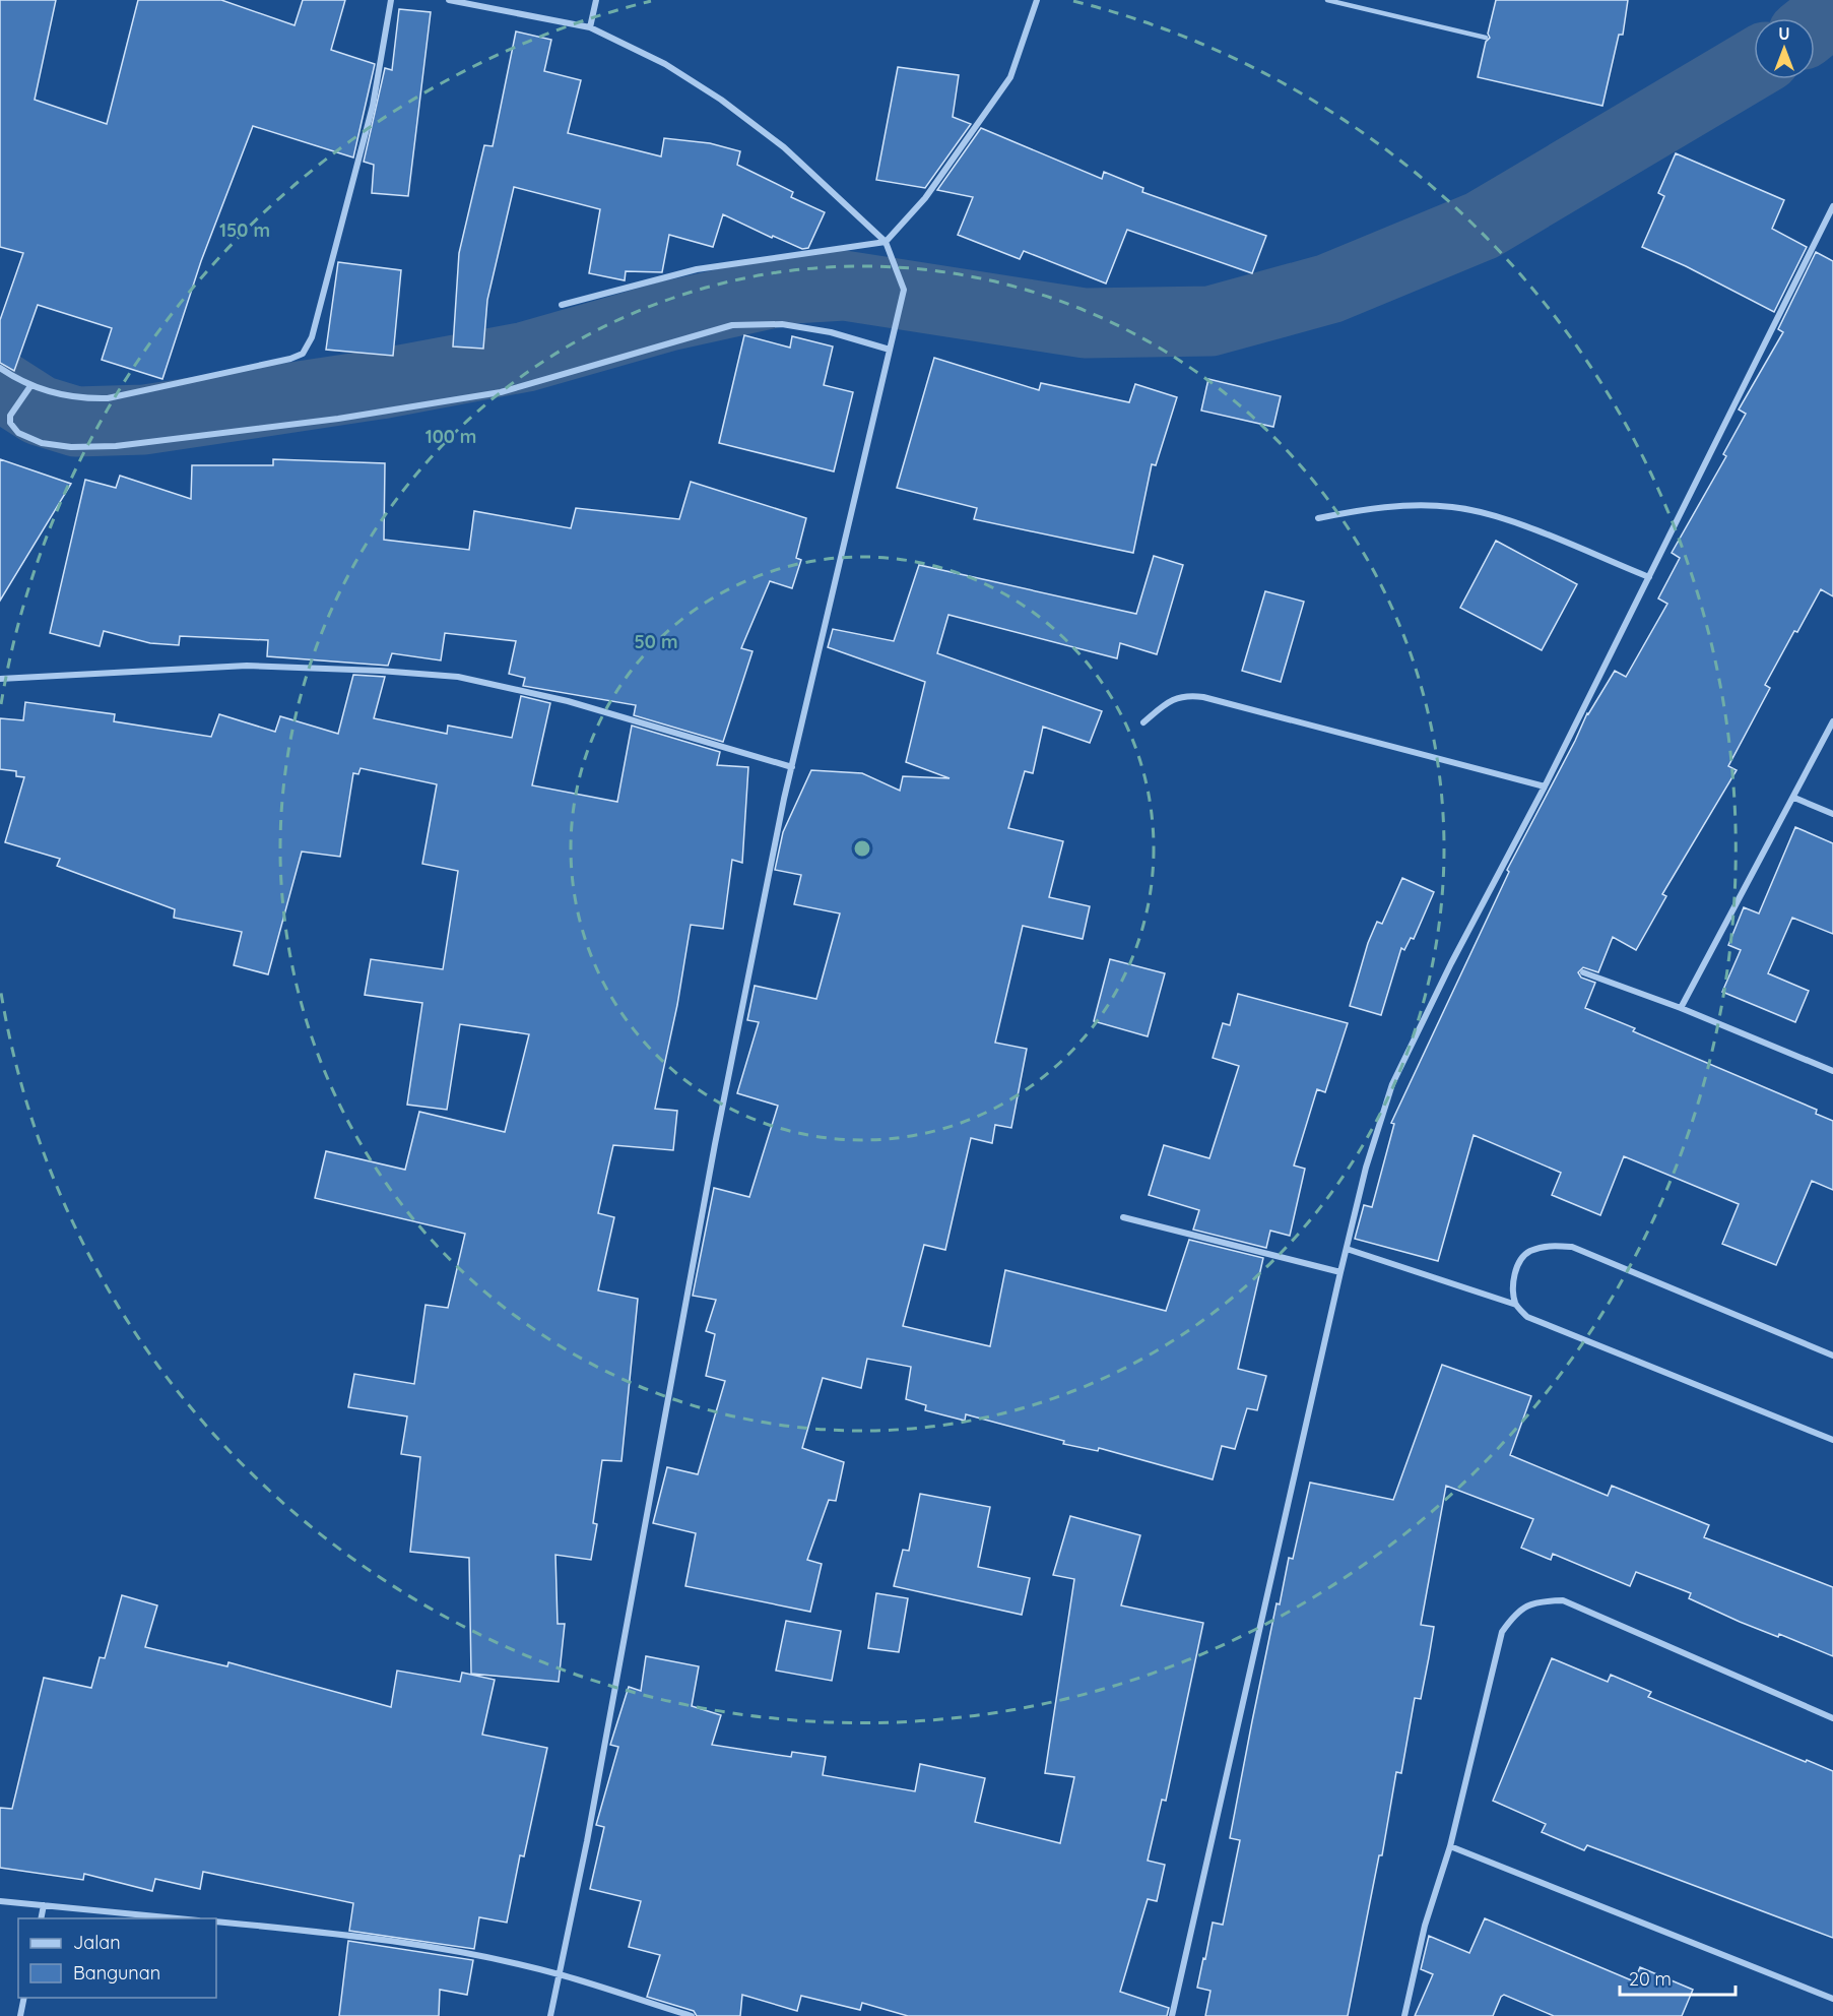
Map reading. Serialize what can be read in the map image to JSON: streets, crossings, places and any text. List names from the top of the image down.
{
  "legend": ["Jalan", "Bangunan"],
  "scale_bar": "20 m",
  "north": "top",
  "rings": ["150 m", "100 m", "50 m"]
}
